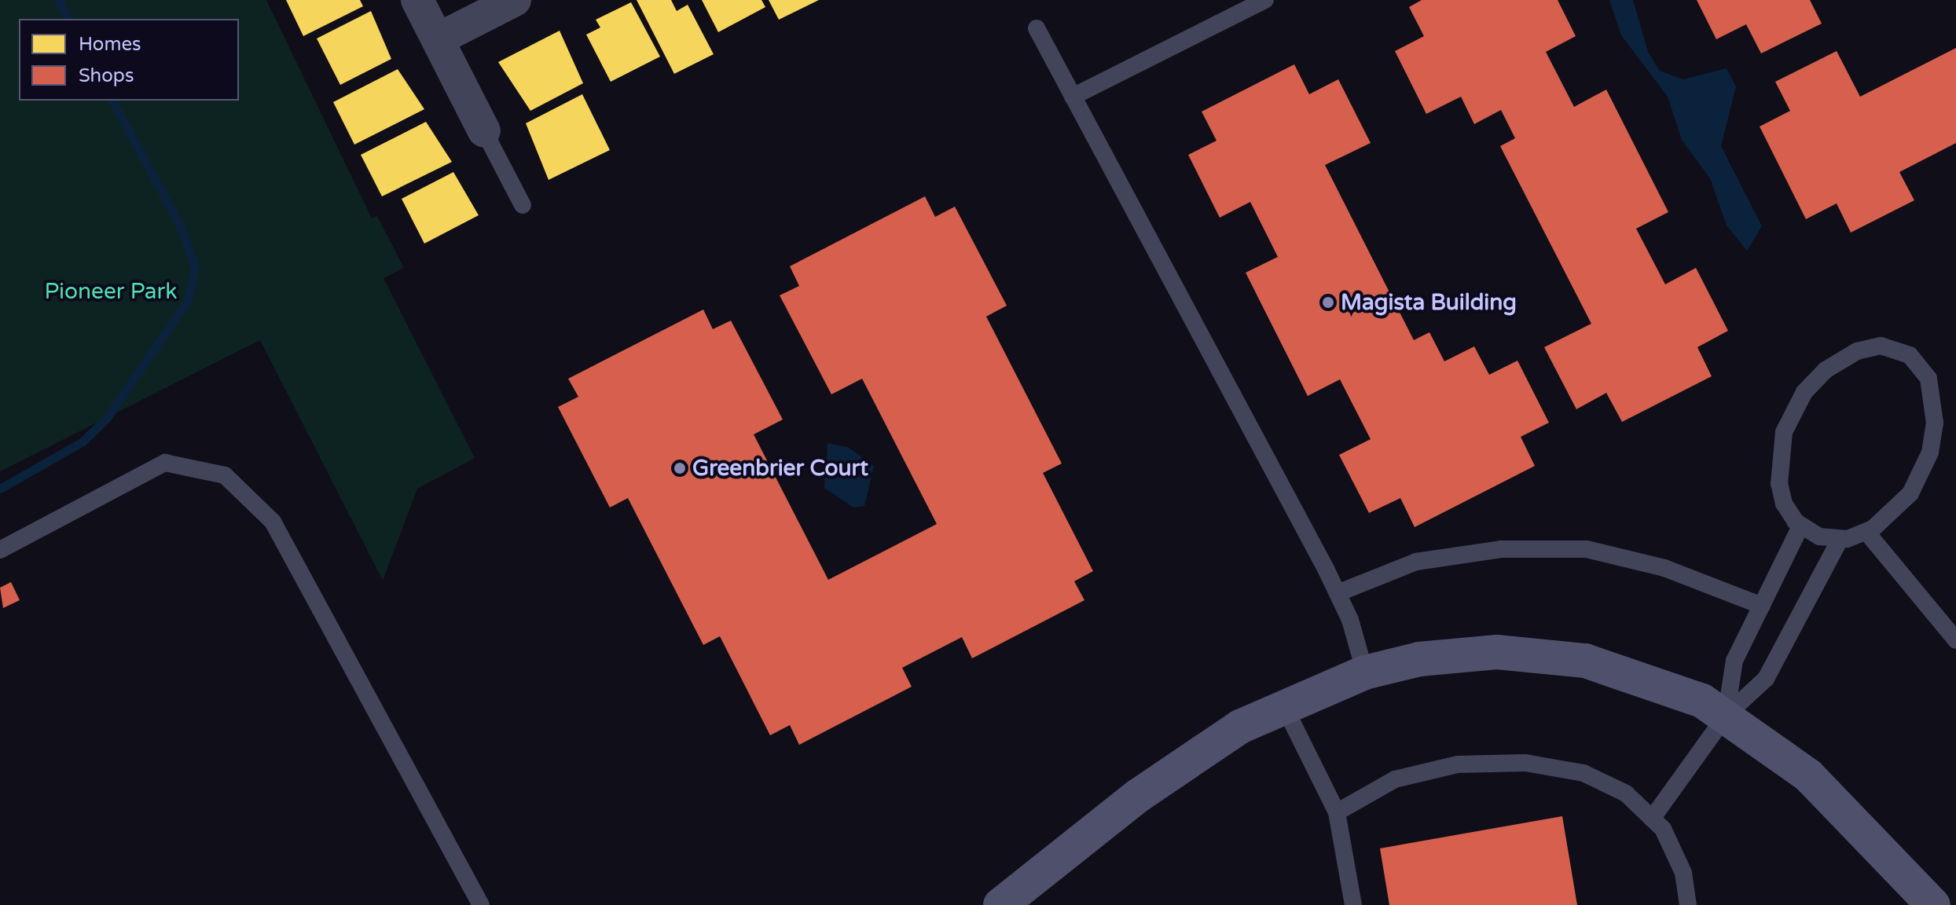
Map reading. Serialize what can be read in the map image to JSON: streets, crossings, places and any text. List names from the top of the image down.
{
  "parks": ["Pioneer Park"],
  "places": ["Magista Building", "Greenbrier Court"],
  "legend": ["Homes", "Shops"]
}
